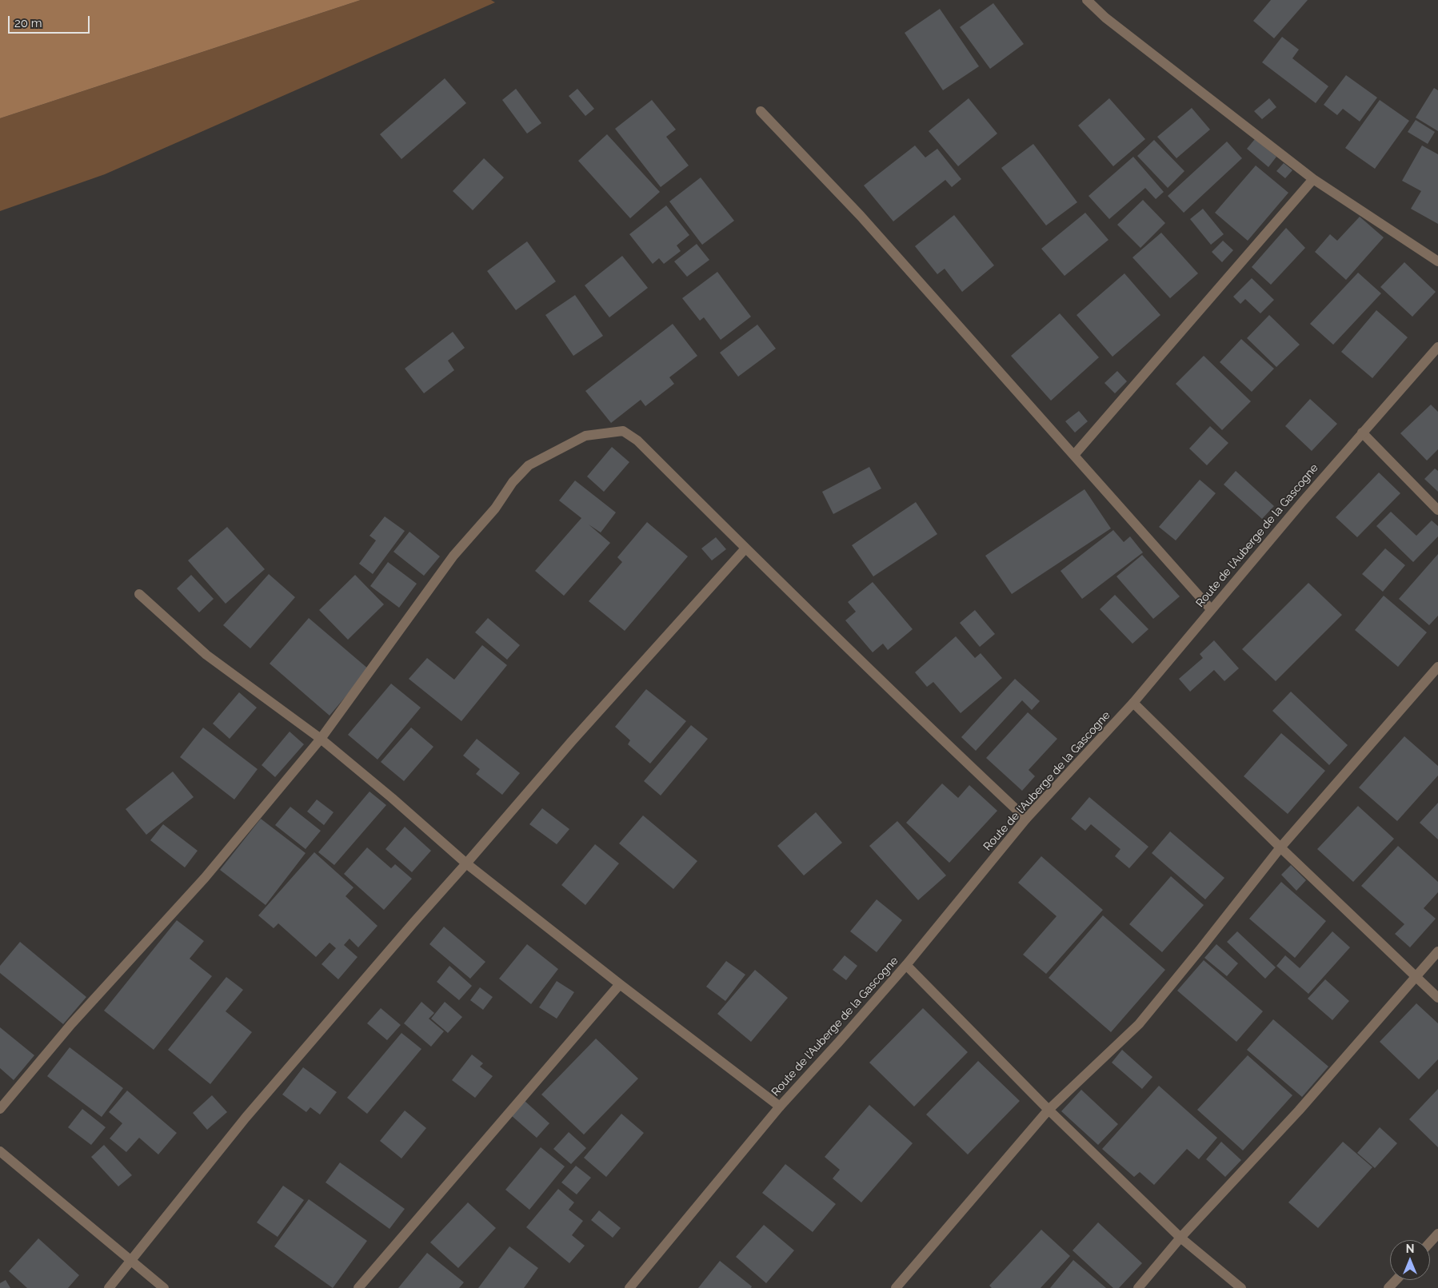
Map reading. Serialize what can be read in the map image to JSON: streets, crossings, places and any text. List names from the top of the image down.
{
  "streets": {
    "street": ["Route de l'Auberge de la Gascogne"]
  },
  "scale_bar": "20 m",
  "north": "top"
}
